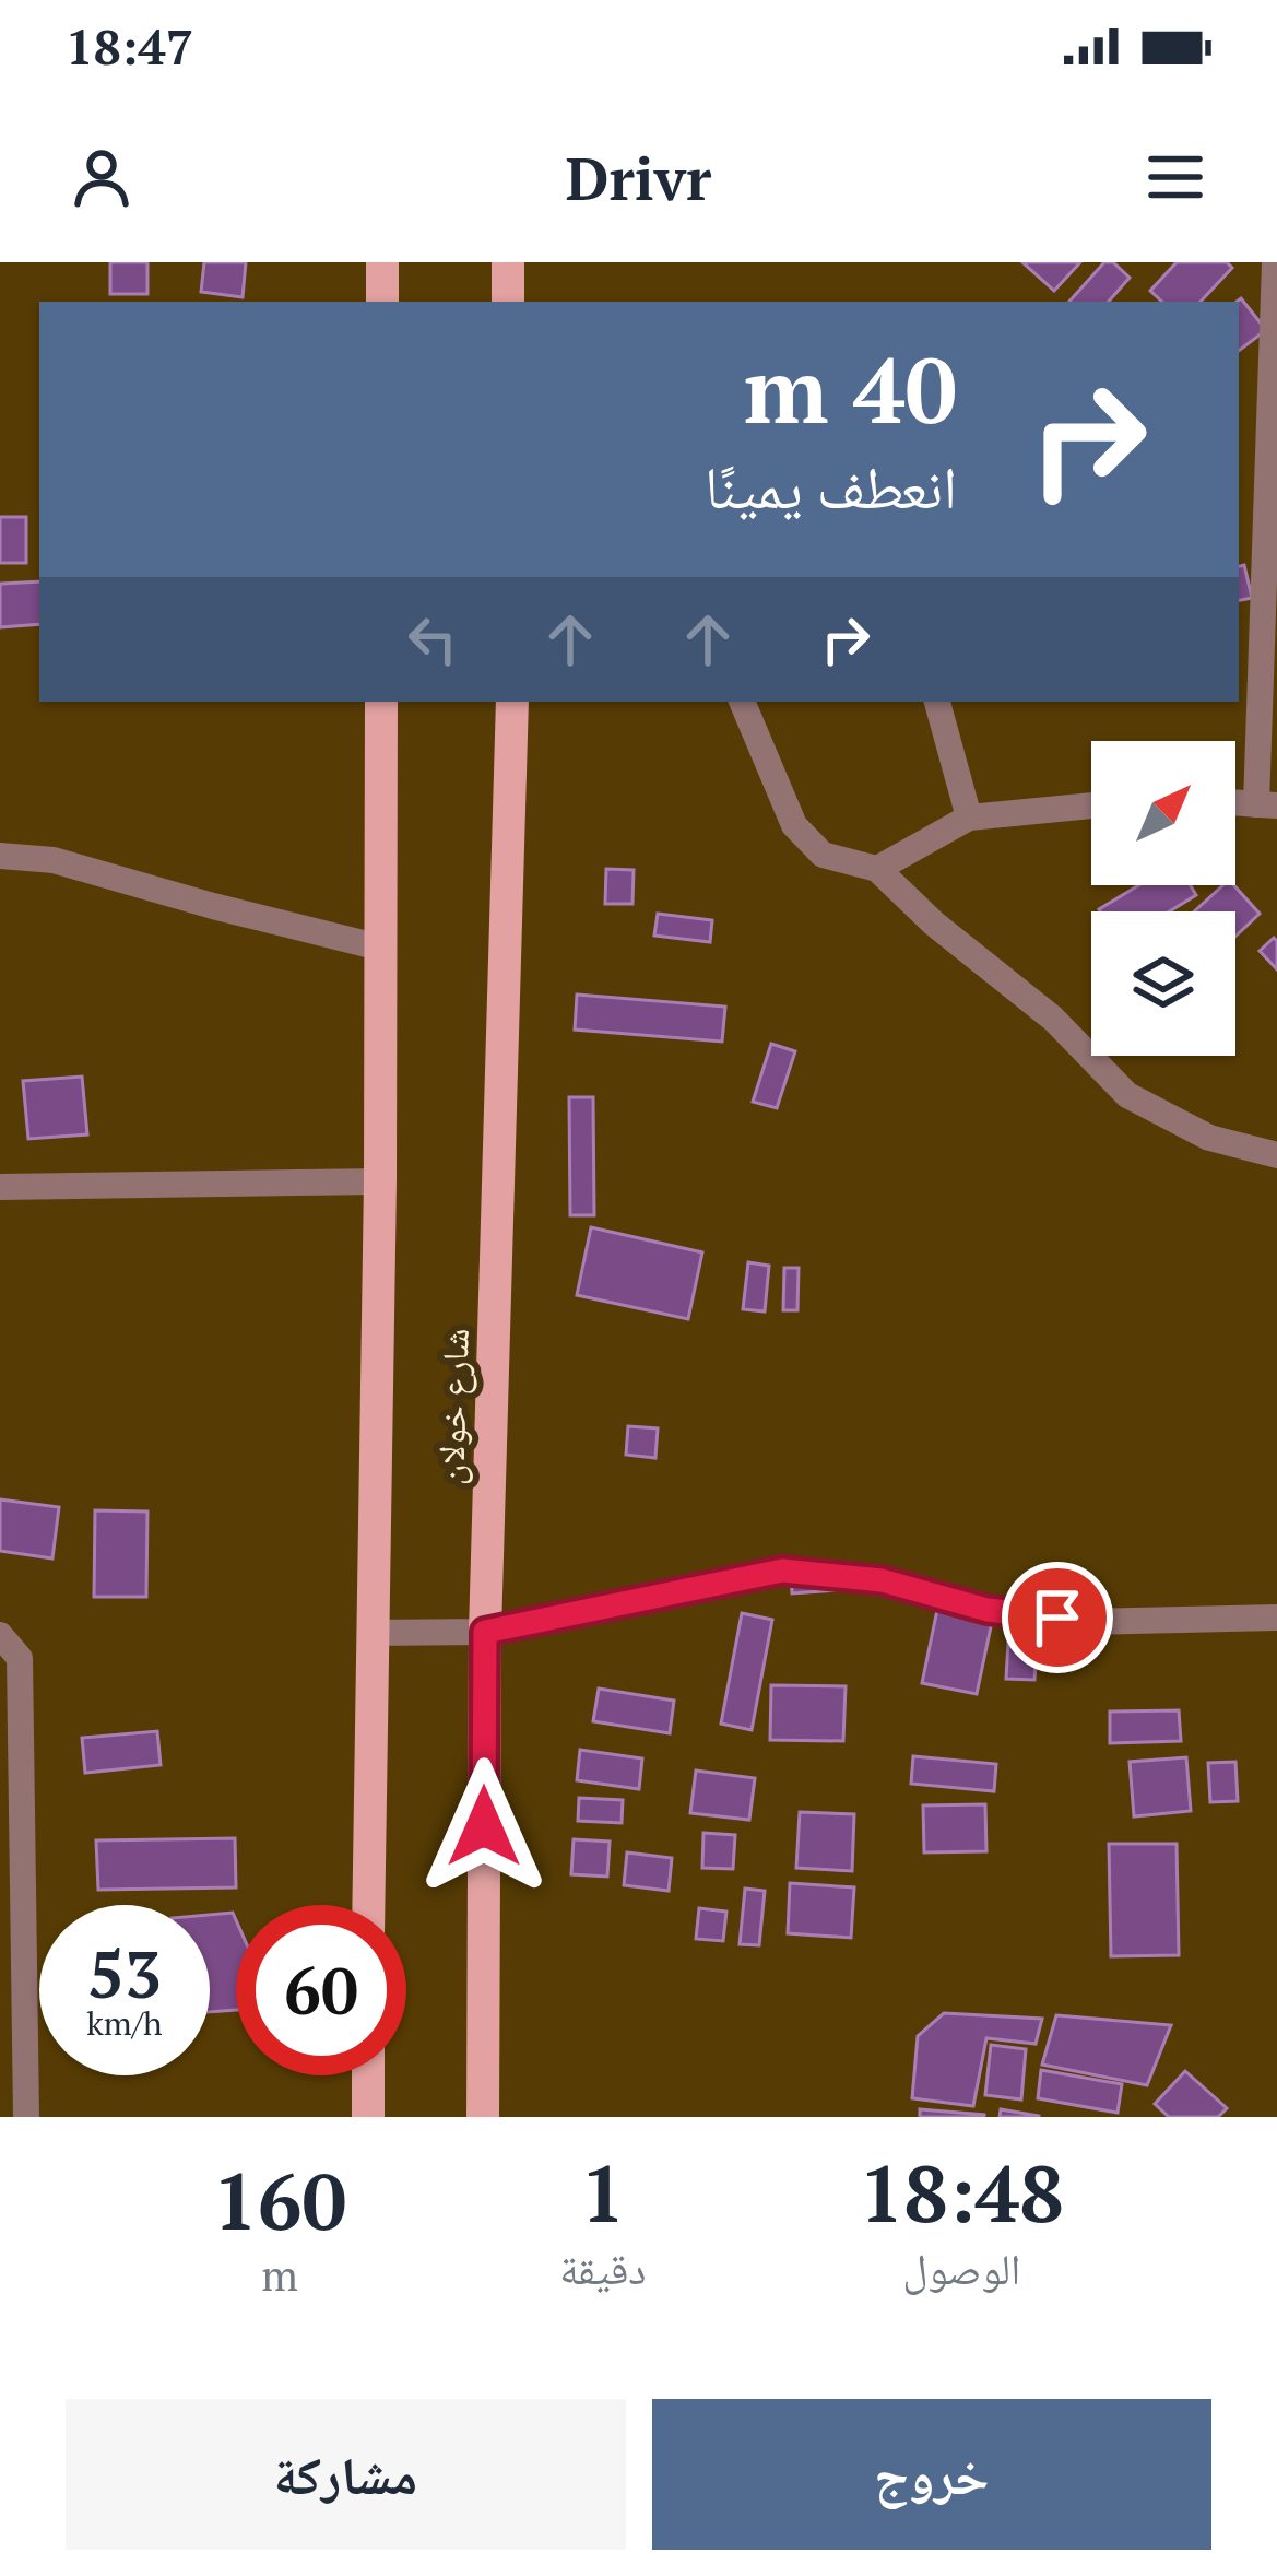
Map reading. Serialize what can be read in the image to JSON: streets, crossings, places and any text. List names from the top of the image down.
{
  "streets": {
    "main road": ["شارع خولان"]
  },
  "north": "top right",
  "page": {
    "status": "18:47",
    "header": "Drivr",
    "turn": ["40 m", "انعطف يمينًا"],
    "speed": "53 km/h",
    "limit": "60",
    "eta": [
      "18:48",
      "الوصول",
      "1",
      "دقيقة",
      "160",
      "m"
    ],
    "buttons": ["خروج", "مشاركة"]
  }
}
